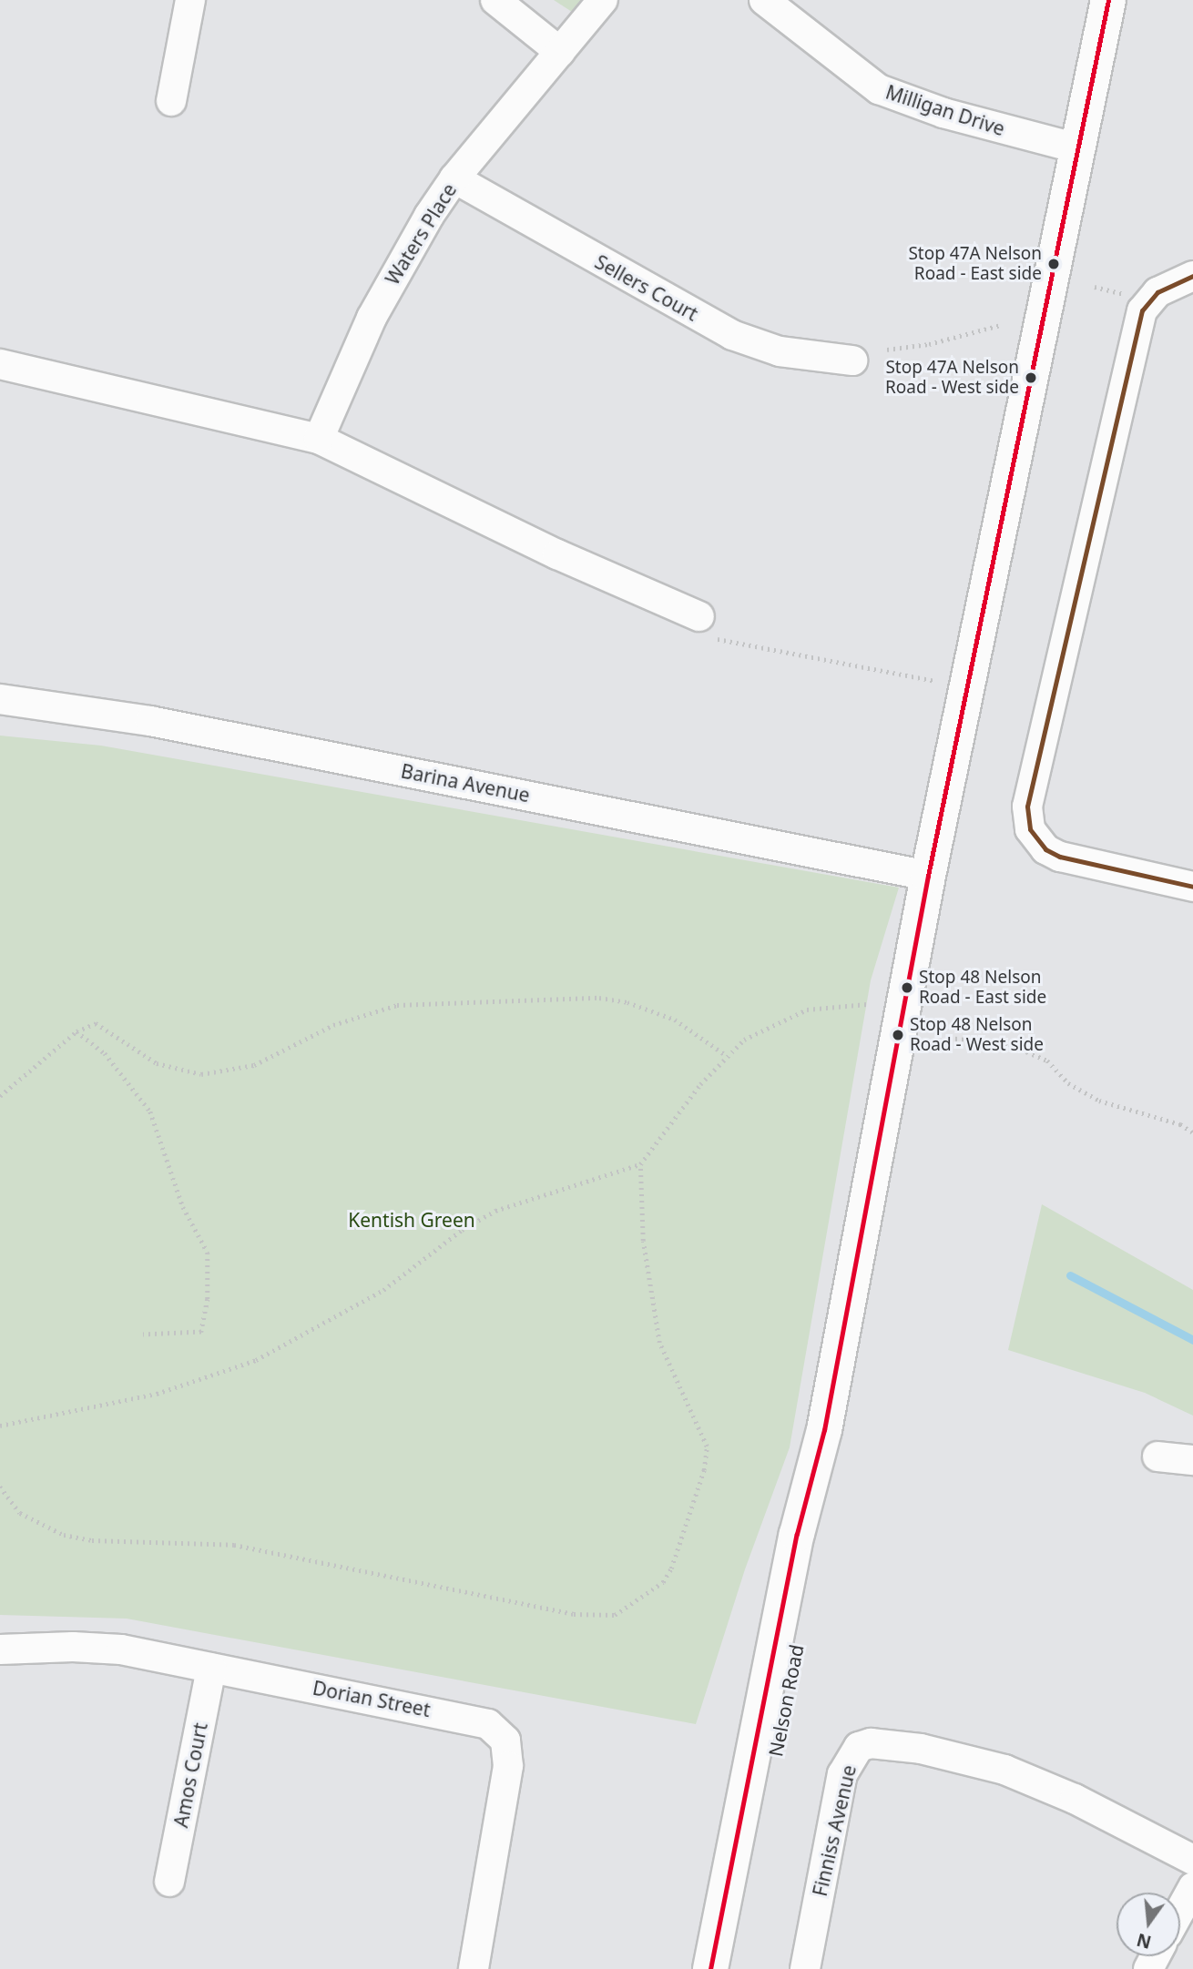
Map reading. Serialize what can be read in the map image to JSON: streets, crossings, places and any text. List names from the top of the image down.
{
  "streets": {
    "main road": ["Nelson Road"],
    "street": [
      "Milligan Drive",
      "Waters Place",
      "Sellers Court",
      "Barina Avenue",
      "Dorian Street",
      "Amos Court",
      "Finniss Avenue"
    ]
  },
  "crossings": [
    ["Milligan Drive", "Nelson Road"],
    ["Waters Place", "Sellers Court"],
    ["Barina Avenue", "Nelson Road"],
    ["Dorian Street", "Amos Court"]
  ],
  "parks": ["Kentish Green"],
  "places": [
    "Stop 47A Nelson Road - East side",
    "Stop 47A Nelson Road - West side",
    "Stop 48 Nelson Road - East side",
    "Stop 48 Nelson Road - West side"
  ],
  "north": "bottom"
}
